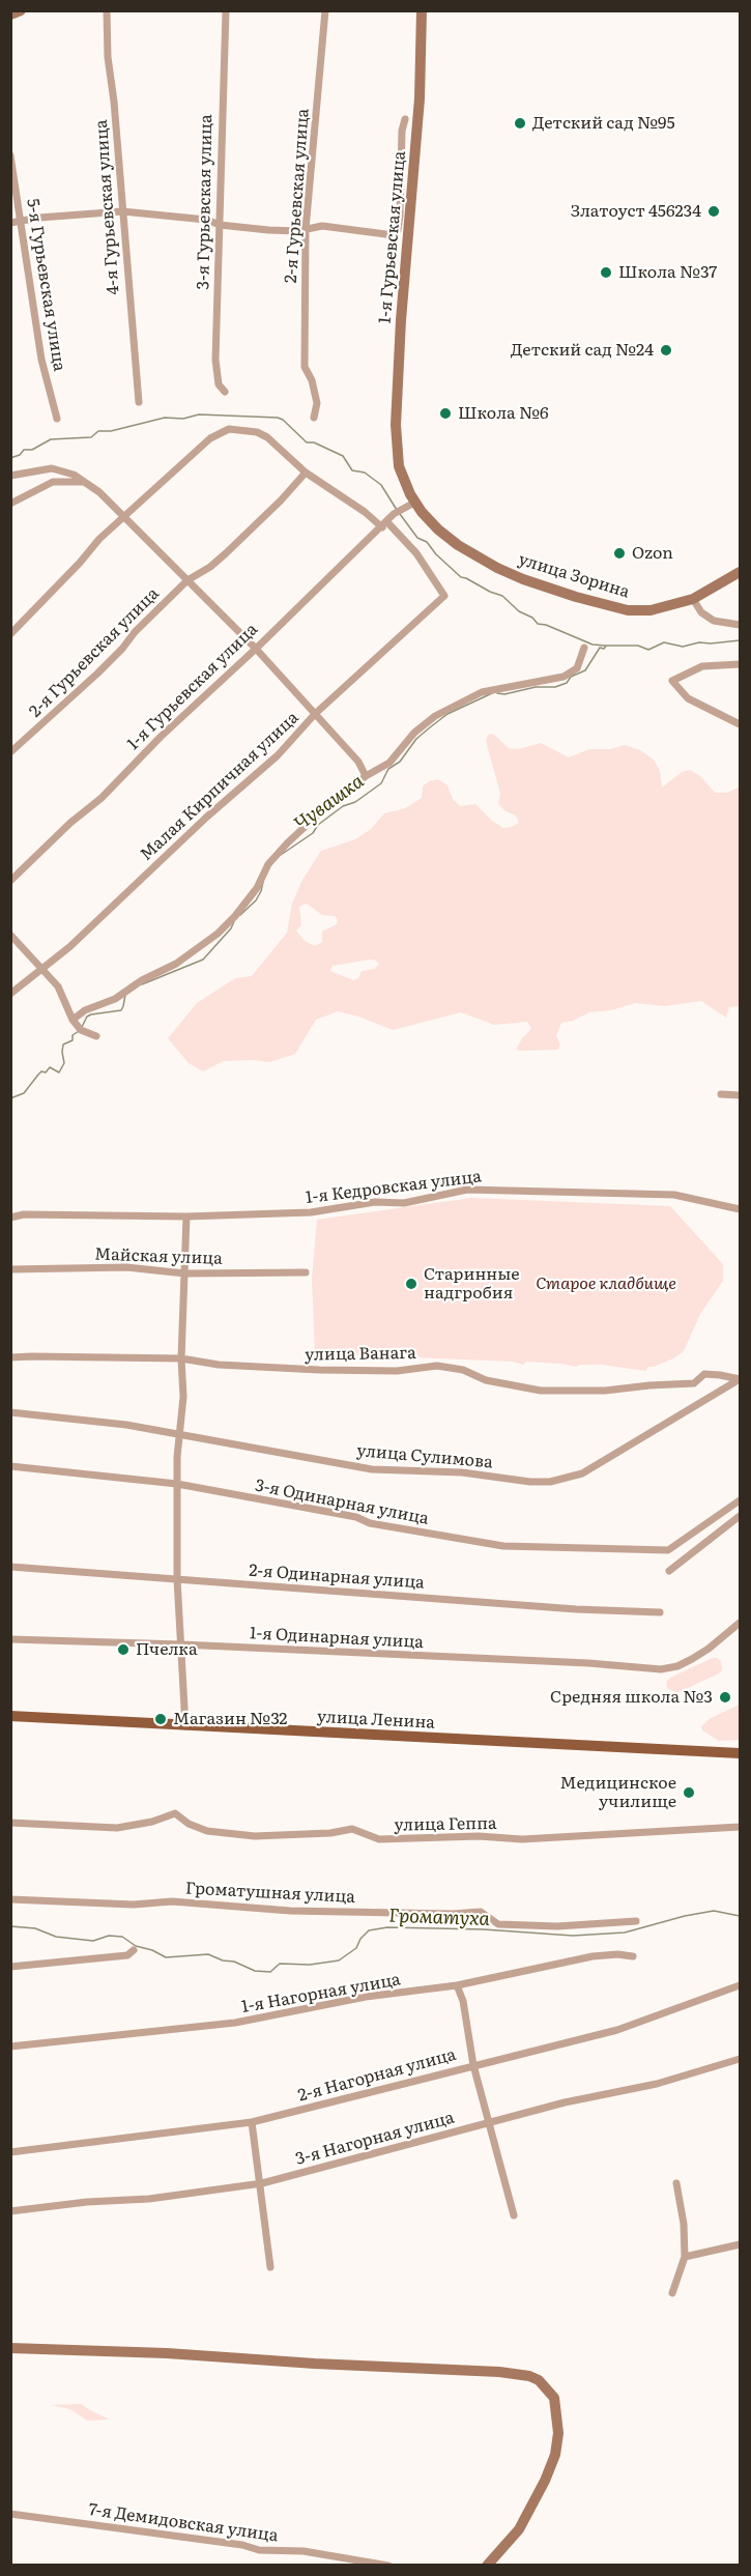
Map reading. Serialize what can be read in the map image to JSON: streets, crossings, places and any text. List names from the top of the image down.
{
  "streets": {
    "main road": ["1-я Гурьевская улица", "улица Зорина", "улица Ленина"],
    "street": [
      "2-я Гурьевская улица",
      "3-я Гурьевская улица",
      "4-я Гурьевская улица",
      "5-я Гурьевская улица",
      "Малая Кирпичная улица",
      "1-я Кедровская улица",
      "Майская улица",
      "улица Ванага",
      "улица Сулимова",
      "3-я Одинарная улица",
      "2-я Одинарная улица",
      "1-я Одинарная улица",
      "улица Геппа",
      "Громатушная улица",
      "1-я Нагорная улица",
      "2-я Нагорная улица",
      "3-я Нагорная улица",
      "7-я Демидовская улица"
    ]
  },
  "crossings": [
    ["1-я Гурьевская улица", "улица Зорина"],
    ["1-я Гурьевская улица", "Малая Кирпичная улица"],
    ["улица Ванага", "улица Сулимова"]
  ],
  "water": ["Чувашка", "Громатуха"],
  "parks": ["Старое кладбище"],
  "places": [
    "Детский сад №95",
    "Златоуст 456234",
    "Школа №37",
    "Детский сад №24",
    "Школа №6",
    "Ozon",
    "Старинные надгробия",
    "Пчелка",
    "Средняя школа №3",
    "Магазин №32",
    "Медицинское училище"
  ]
}
